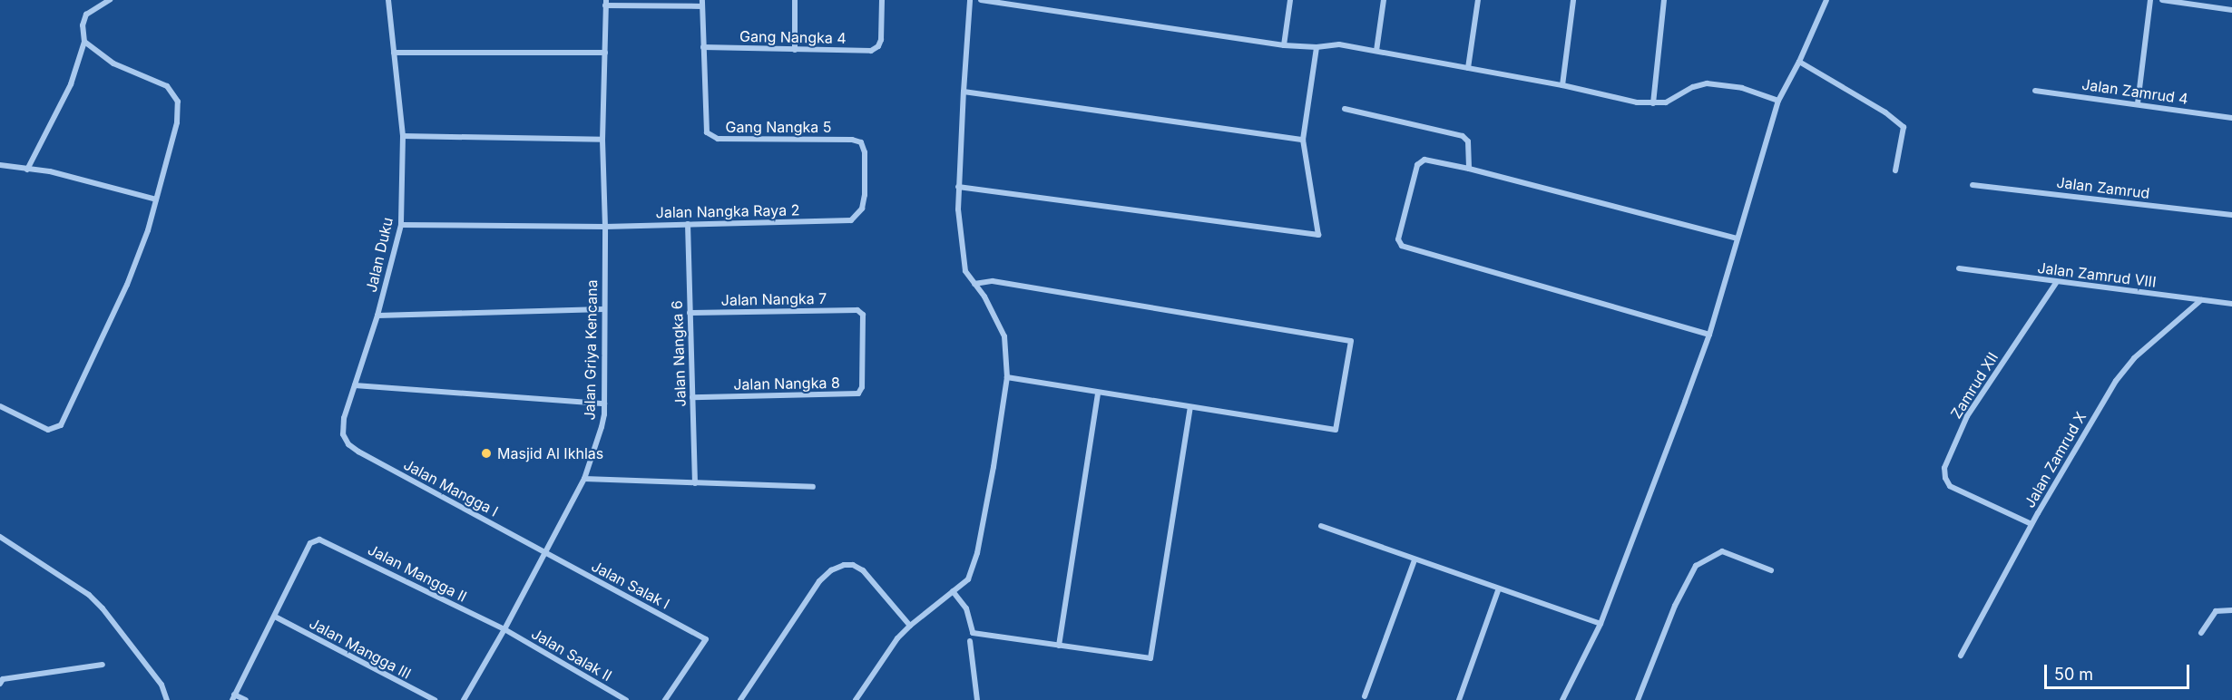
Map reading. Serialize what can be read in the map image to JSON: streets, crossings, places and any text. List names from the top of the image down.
{
  "streets": {
    "street": [
      "Gang Nangka 4",
      "Jalan Zamrud 4",
      "Gang Nangka 5",
      "Jalan Zamrud",
      "Jalan Nangka Raya 2",
      "Jalan Duku",
      "Jalan Zamrud VIII",
      "Jalan Nangka 7",
      "Jalan Griya Kencana",
      "Jalan Nangka 6",
      "Jalan Nangka 8",
      "Zamrud XII",
      "Jalan Zamrud X",
      "Jalan Mangga I",
      "Jalan Mangga II",
      "Jalan Salak I",
      "Jalan Mangga III",
      "Jalan Salak II"
    ]
  },
  "crossings": [
    ["Gang Nangka 4", "Gang Nangka 5"],
    ["Gang Nangka 5", "Jalan Nangka Raya 2"],
    ["Jalan Nangka Raya 2", "Jalan Duku"],
    ["Jalan Nangka Raya 2", "Jalan Griya Kencana"],
    ["Jalan Nangka Raya 2", "Jalan Nangka 6"],
    ["Jalan Duku", "Jalan Mangga I"],
    ["Jalan Zamrud VIII", "Zamrud XII"],
    ["Jalan Zamrud VIII", "Jalan Zamrud X"],
    ["Jalan Nangka 7", "Jalan Nangka 6"],
    ["Jalan Nangka 7", "Jalan Nangka 8"],
    ["Jalan Griya Kencana", "Jalan Mangga I"],
    ["Jalan Griya Kencana", "Jalan Mangga II"],
    ["Jalan Griya Kencana", "Jalan Salak I"],
    ["Jalan Griya Kencana", "Jalan Salak II"],
    ["Jalan Nangka 6", "Jalan Nangka 8"],
    ["Zamrud XII", "Jalan Zamrud X"],
    ["Jalan Mangga I", "Jalan Salak I"],
    ["Jalan Mangga II", "Jalan Mangga III"],
    ["Jalan Mangga II", "Jalan Salak II"]
  ],
  "places": ["Masjid Al Ikhlas"],
  "scale_bar": "50 m"
}
